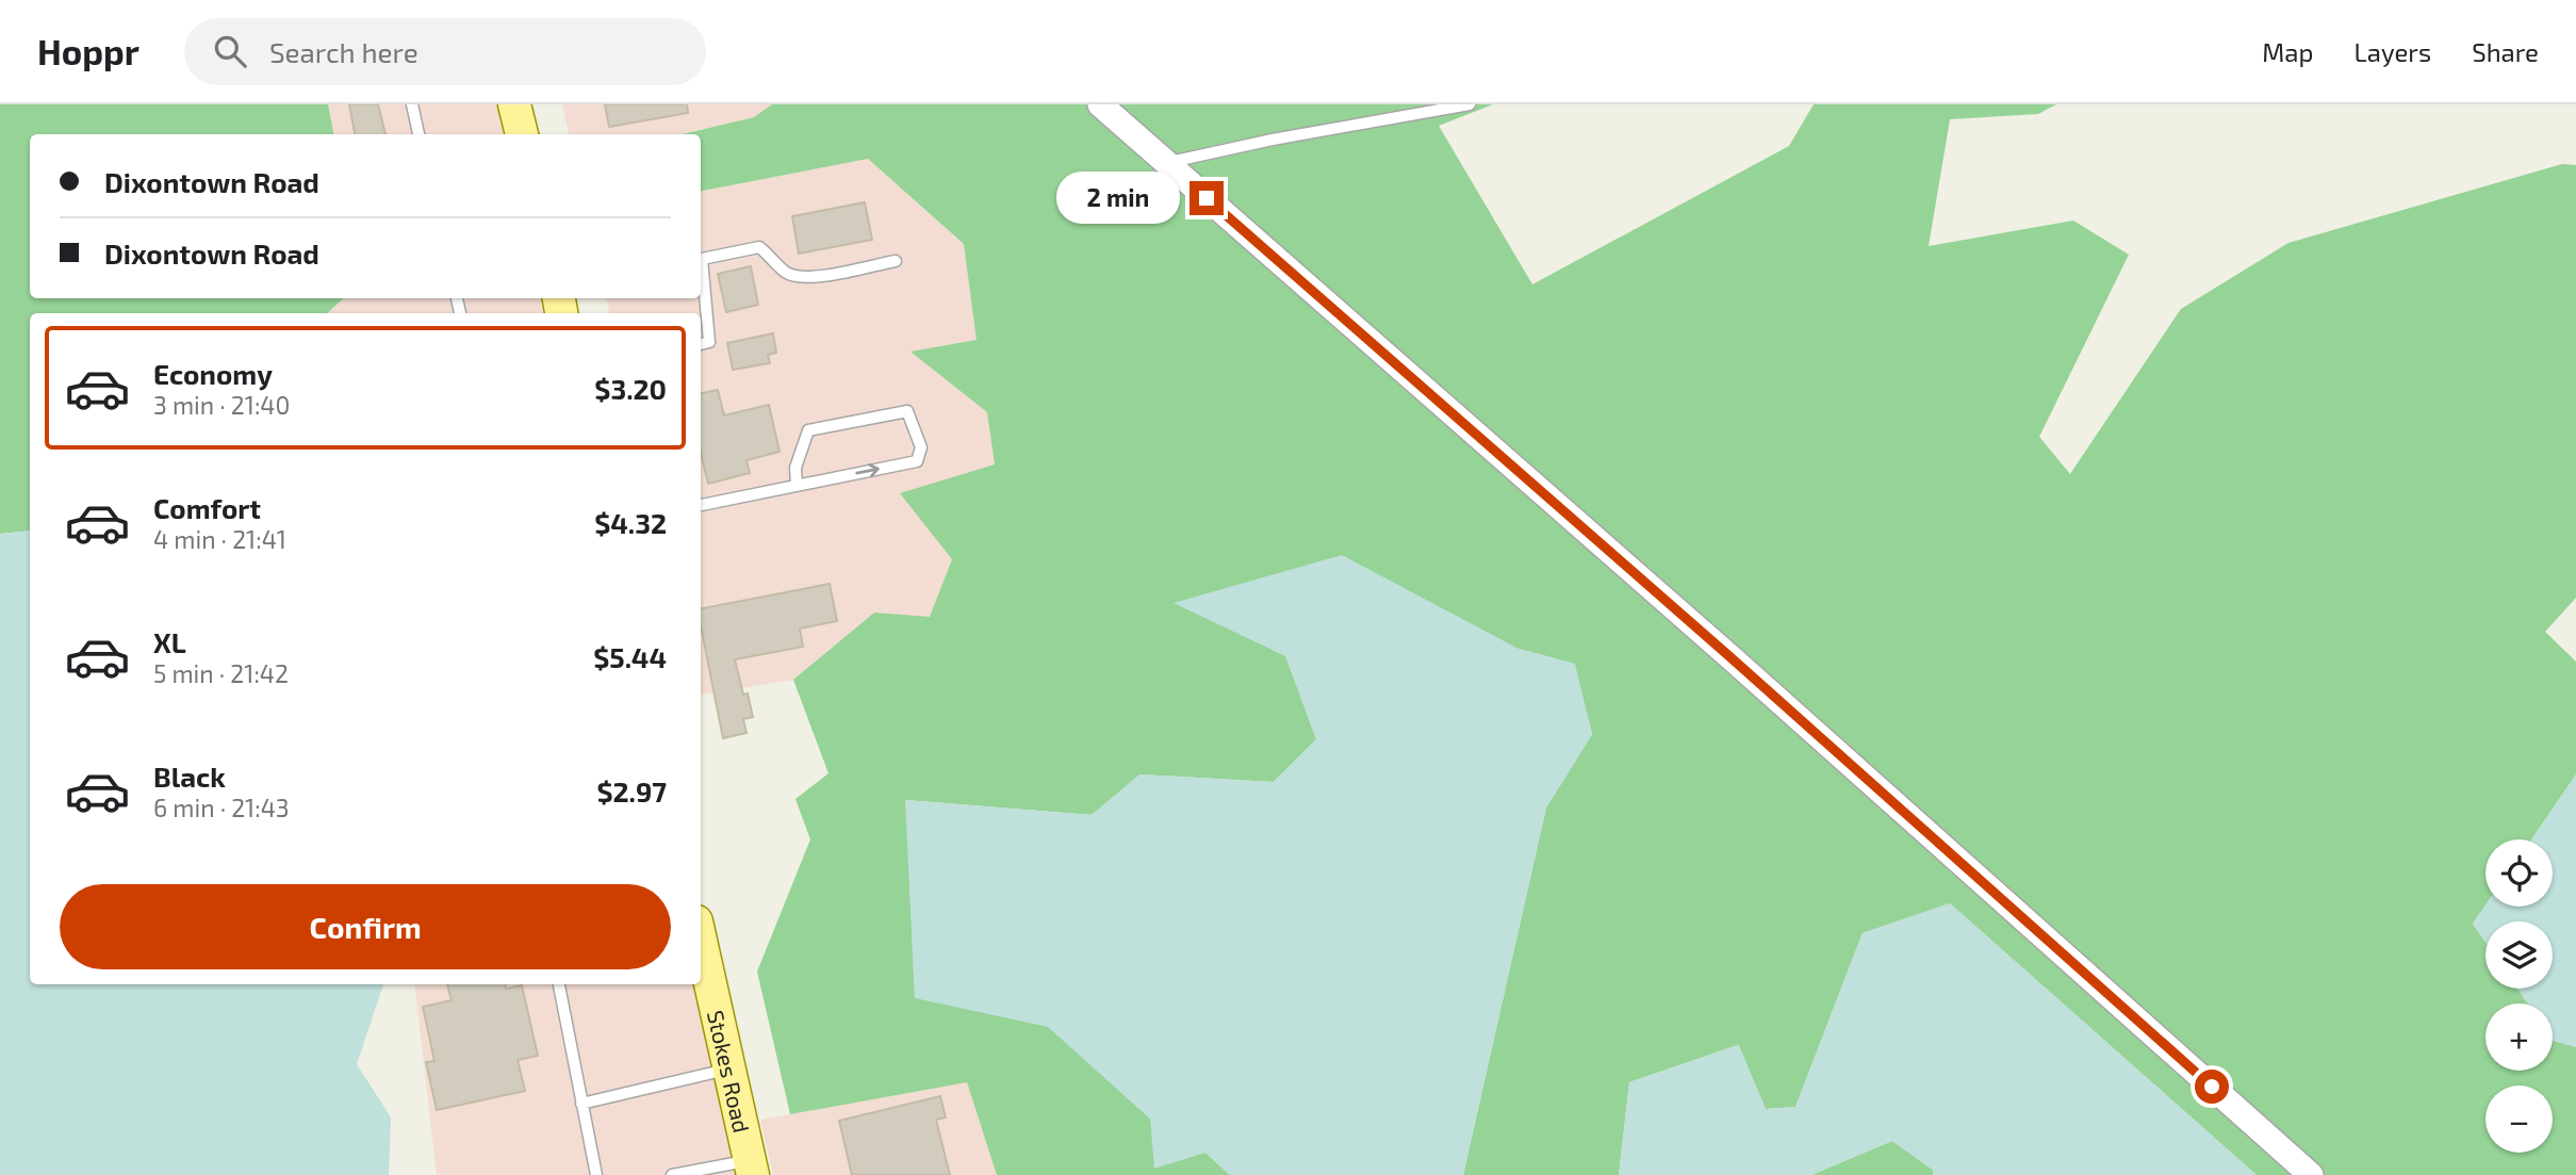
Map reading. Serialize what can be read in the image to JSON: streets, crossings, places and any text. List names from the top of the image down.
{
  "streets": {
    "main road": ["Stokes Road"]
  },
  "page": {
    "header": "Hoppr",
    "search": "Search here",
    "nav": ["Map", "Layers", "Share"],
    "banner": ["Dixontown Road", "Dixontown Road"],
    "bubble": "2 min",
    "list": [
      {
        "name": "Economy",
        "note": "3 min · 21:40",
        "value": "$3.20"
      },
      {
        "name": "Comfort",
        "note": "4 min · 21:41",
        "value": "$4.32"
      },
      {
        "name": "XL",
        "note": "5 min · 21:42",
        "value": "$5.44"
      },
      {
        "name": "Black",
        "note": "6 min · 21:43",
        "value": "$2.97"
      }
    ],
    "map_buttons": ["+", "−"],
    "buttons": "Confirm"
  }
}
